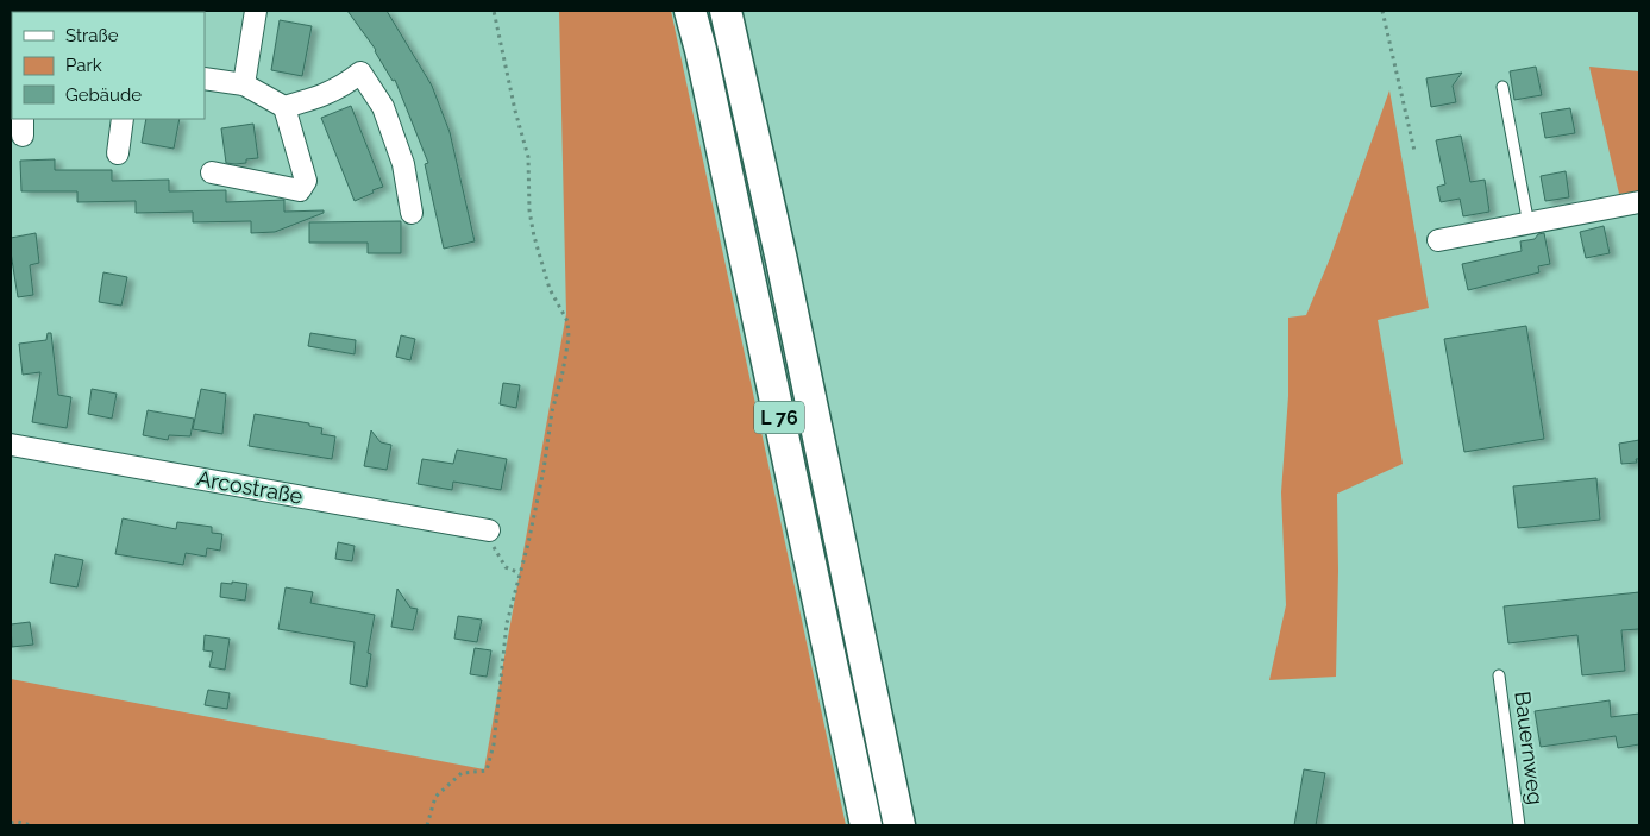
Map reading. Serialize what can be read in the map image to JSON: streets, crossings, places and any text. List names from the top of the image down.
{
  "streets": {
    "main road": ["L 76"],
    "street": ["Arcostraße"],
    "lane": ["Bauernweg"]
  },
  "legend": ["Straße", "Park", "Gebäude"]
}
